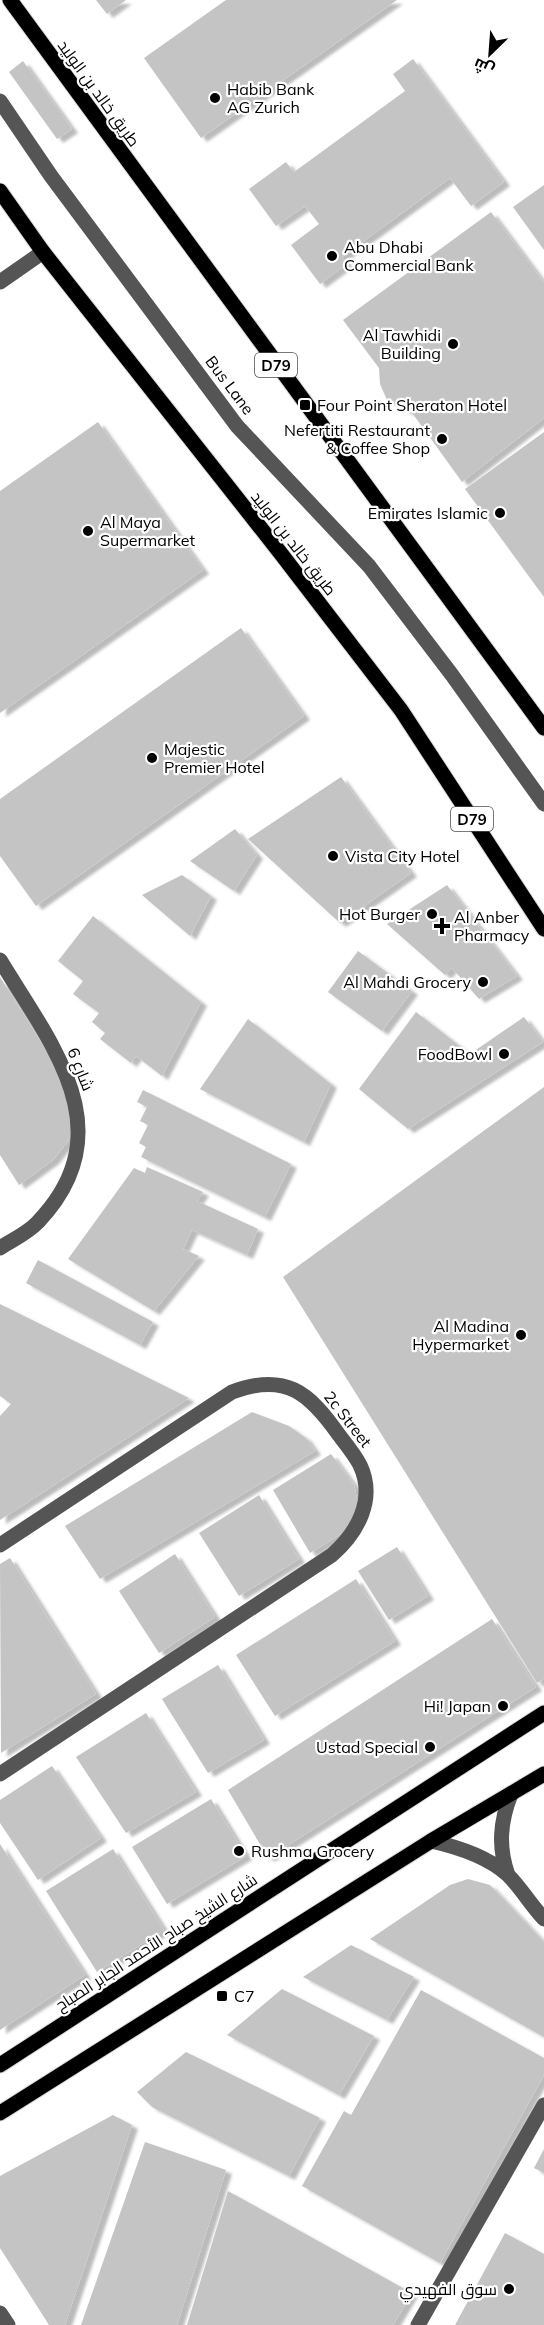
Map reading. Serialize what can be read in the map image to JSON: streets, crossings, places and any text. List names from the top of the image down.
{
  "streets": {
    "main road": ["طريق خالد بن الوليد", "D79", "شارع الشيخ صباح الأحمد الجابر الصباح"],
    "street": ["Bus Lane", "شارع 6", "2c Street"]
  },
  "places": {
    "other": [
      "Habib Bank AG Zurich",
      "Abu Dhabi Commercial Bank",
      "Al Tawhidi Building",
      "Nefertiti Restaurant & Coffee Shop",
      "Emirates Islamic",
      "Al Maya Supermarket",
      "Majestic Premier Hotel",
      "Vista City Hotel",
      "Hot Burger",
      "Al Mahdi Grocery",
      "FoodBowl",
      "Al Madina Hypermarket",
      "Hi! Japan",
      "Ustad Special",
      "Rushma Grocery",
      "سوق الفهيدي"
    ],
    "transit": ["Four Point Sheraton Hotel", "C7"],
    "health": ["Al Anber Pharmacy"]
  },
  "north": "bottom left"
}
